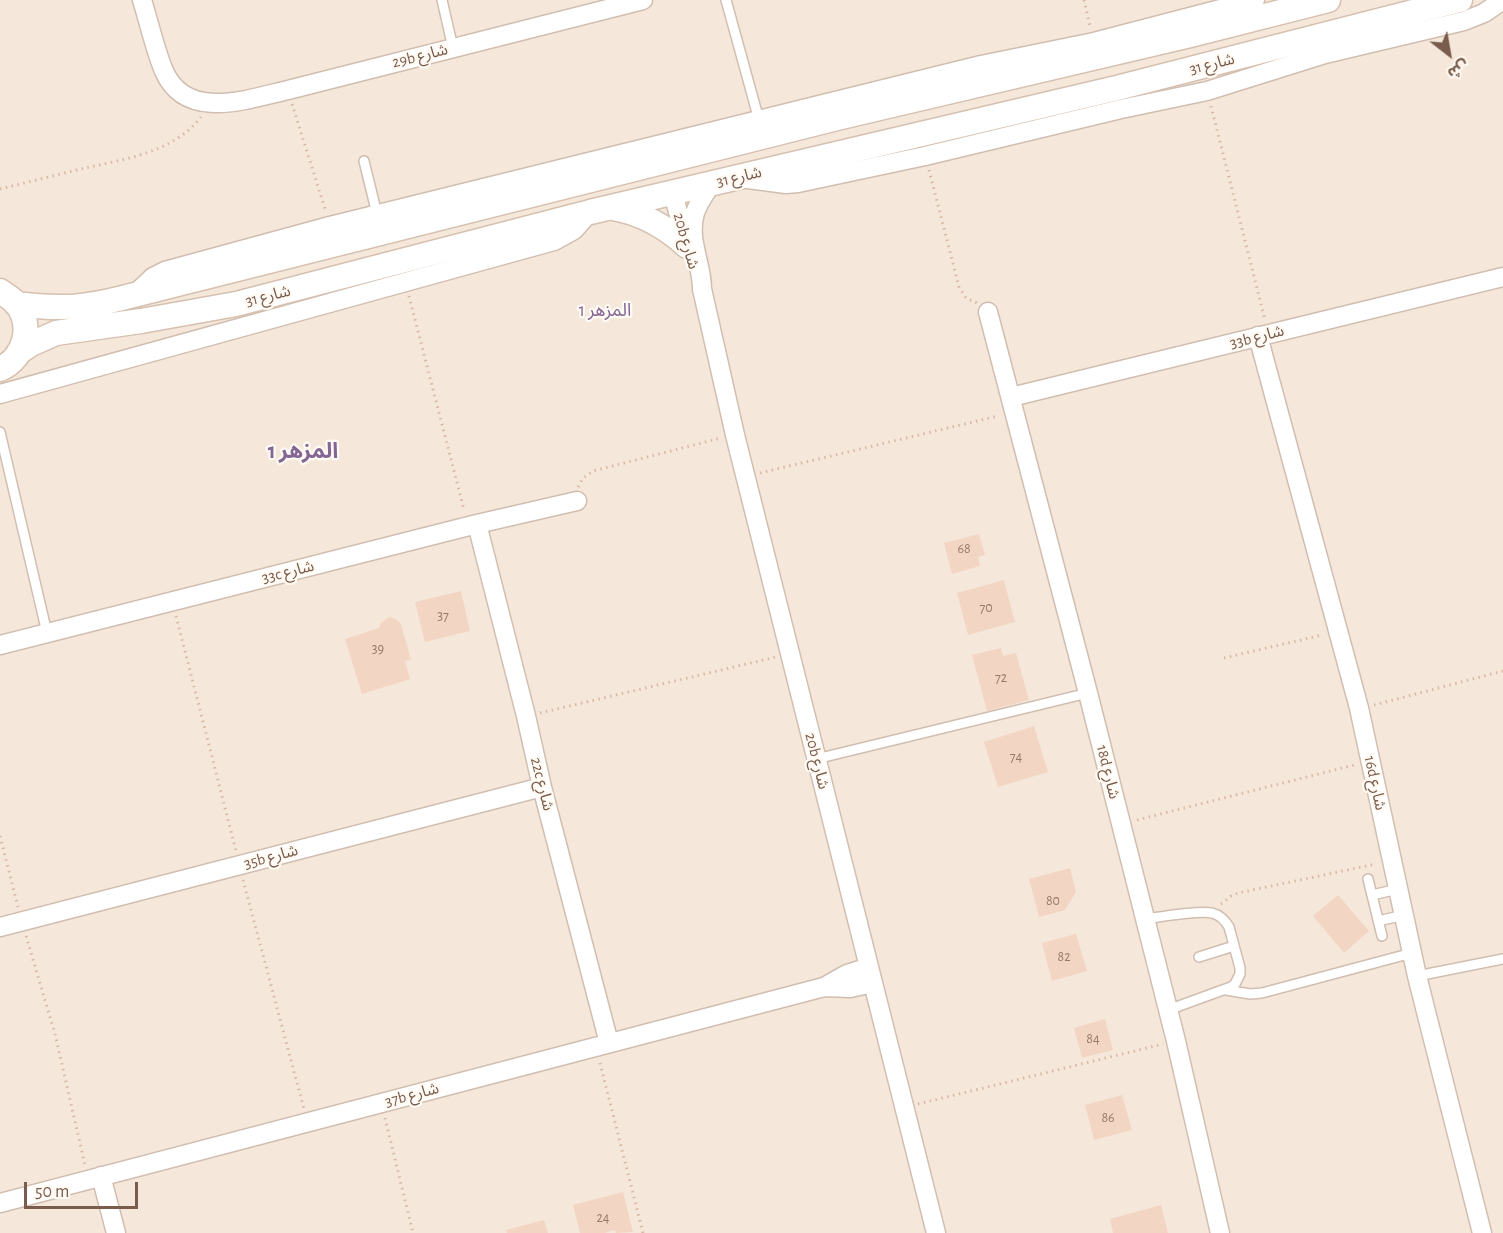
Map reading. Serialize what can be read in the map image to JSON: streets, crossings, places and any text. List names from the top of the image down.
{
  "streets": {
    "street": [
      "29b شارع",
      "شارع 31",
      "20b شارع",
      "33b شارع",
      "33c شارع",
      "18d شارع",
      "16d شارع",
      "22c شارع",
      "35b شارع",
      "37b شارع"
    ]
  },
  "crossings": [
    ["شارع 31", "20b شارع"],
    ["20b شارع", "37b شارع"],
    ["33b شارع", "18d شارع"],
    ["33b شارع", "16d شارع"],
    ["33c شارع", "22c شارع"],
    ["22c شارع", "35b شارع"],
    ["22c شارع", "37b شارع"]
  ],
  "districts": ["المزهر 1", "المزهر 1"],
  "house_numbers": [
    "68",
    "70",
    "37",
    "39",
    "72",
    "74",
    "80",
    "82",
    "84",
    "86",
    "24"
  ],
  "scale_bar": "50 m",
  "north": "bottom right"
}
